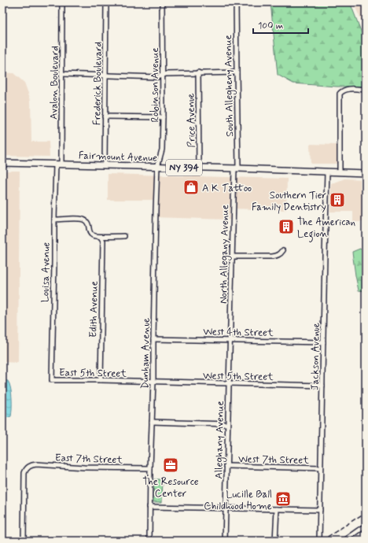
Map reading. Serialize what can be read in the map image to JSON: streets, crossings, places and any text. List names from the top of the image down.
{
  "streets": {
    "main road": ["Fairmount Avenue", "NY 394"],
    "street": [
      "Avalon Boulevard",
      "Frederick Boulevard",
      "Robinson Avenue",
      "South Allegheny Avenue",
      "Price Avenue",
      "North Allegany Avenue",
      "Louisa Avenue",
      "Edith Avenue",
      "West 4th Street",
      "Dunham Avenue",
      "Jackson Avenue",
      "East 5th Street",
      "West 5th Street",
      "Alleghany Avenue",
      "East 7th Street",
      "West 7th Street"
    ]
  },
  "crossings": [
    ["Avalon Boulevard", "Fairmount Avenue"],
    ["Avalon Boulevard", "Louisa Avenue"],
    ["Frederick Boulevard", "Fairmount Avenue"],
    ["Robinson Avenue", "Fairmount Avenue"],
    ["Robinson Avenue", "Dunham Avenue"],
    ["South Allegheny Avenue", "Fairmount Avenue"],
    ["South Allegheny Avenue", "North Allegany Avenue"],
    ["Price Avenue", "Fairmount Avenue"],
    ["Fairmount Avenue", "North Allegany Avenue"],
    ["Fairmount Avenue", "Louisa Avenue"],
    ["Fairmount Avenue", "Dunham Avenue"],
    ["Fairmount Avenue", "Jackson Avenue"],
    ["North Allegany Avenue", "West 4th Street"],
    ["North Allegany Avenue", "Alleghany Avenue"],
    ["Louisa Avenue", "East 5th Street"],
    ["Edith Avenue", "East 5th Street"],
    ["West 4th Street", "Dunham Avenue"],
    ["West 4th Street", "Jackson Avenue"],
    ["West 4th Street", "Alleghany Avenue"],
    ["Dunham Avenue", "East 5th Street"],
    ["Dunham Avenue", "West 5th Street"],
    ["Dunham Avenue", "East 7th Street"],
    ["Jackson Avenue", "West 5th Street"],
    ["Jackson Avenue", "West 7th Street"],
    ["East 5th Street", "West 5th Street"],
    ["West 5th Street", "Alleghany Avenue"],
    ["Alleghany Avenue", "West 7th Street"]
  ],
  "places": {
    "shop": ["A K Tattoo"],
    "building": ["Southern Tier Family Dentistry", "The American Legion"],
    "office": ["The Resource Center"],
    "museum": ["Lucille Ball Childhood Home"]
  },
  "scale_bar": "100 m"
}
